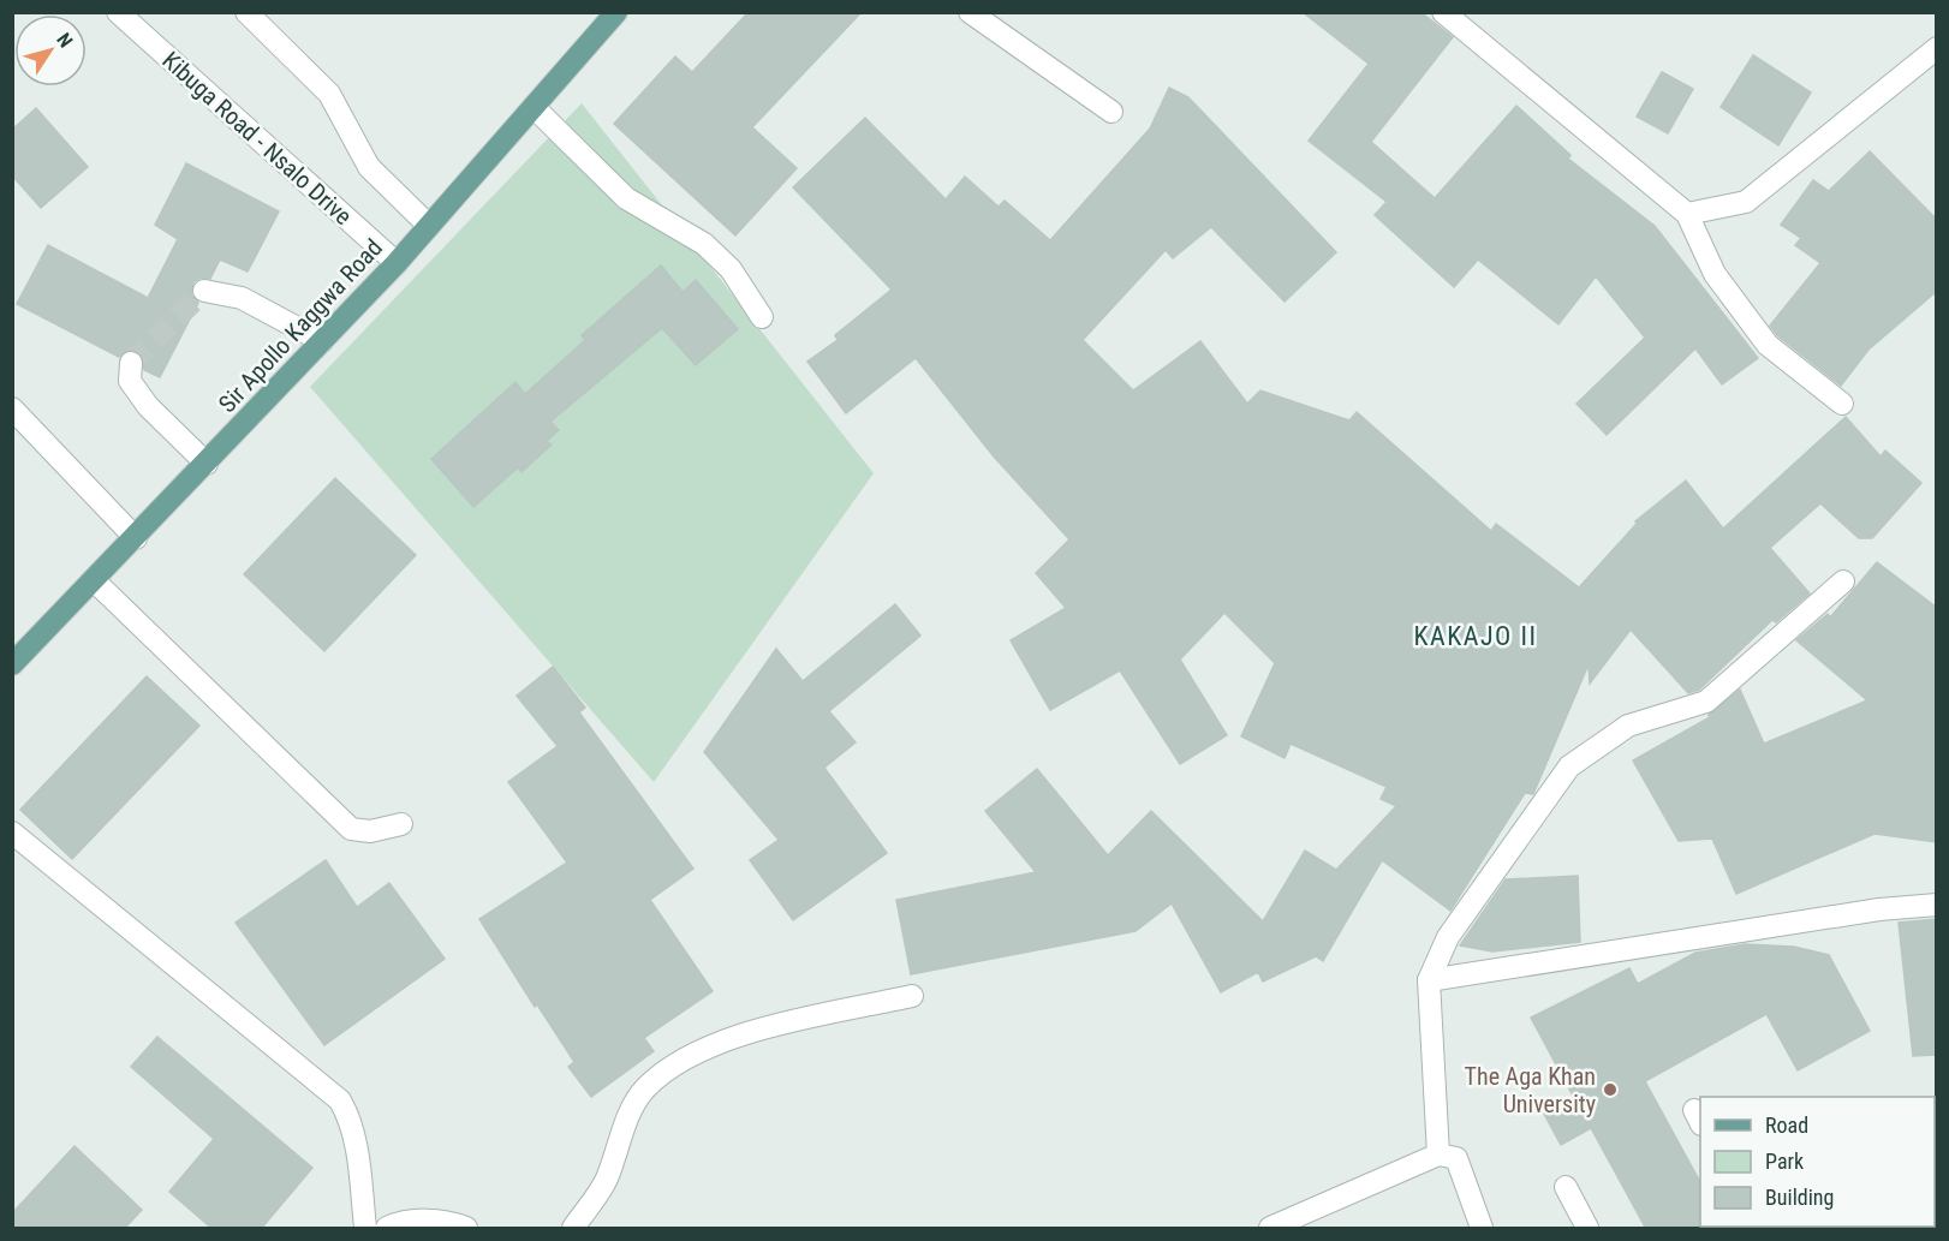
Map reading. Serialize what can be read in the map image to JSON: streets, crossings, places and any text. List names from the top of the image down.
{
  "streets": {
    "main road": ["Sir Apollo Kaggwa Road"],
    "street": ["Kibuga Road - Nsalo Drive"]
  },
  "crossings": [
    ["Kibuga Road - Nsalo Drive", "Sir Apollo Kaggwa Road"]
  ],
  "districts": ["KAKAJO II"],
  "places": ["The Aga Khan University"],
  "legend": ["Road", "Park", "Building"],
  "north": "top right"
}
